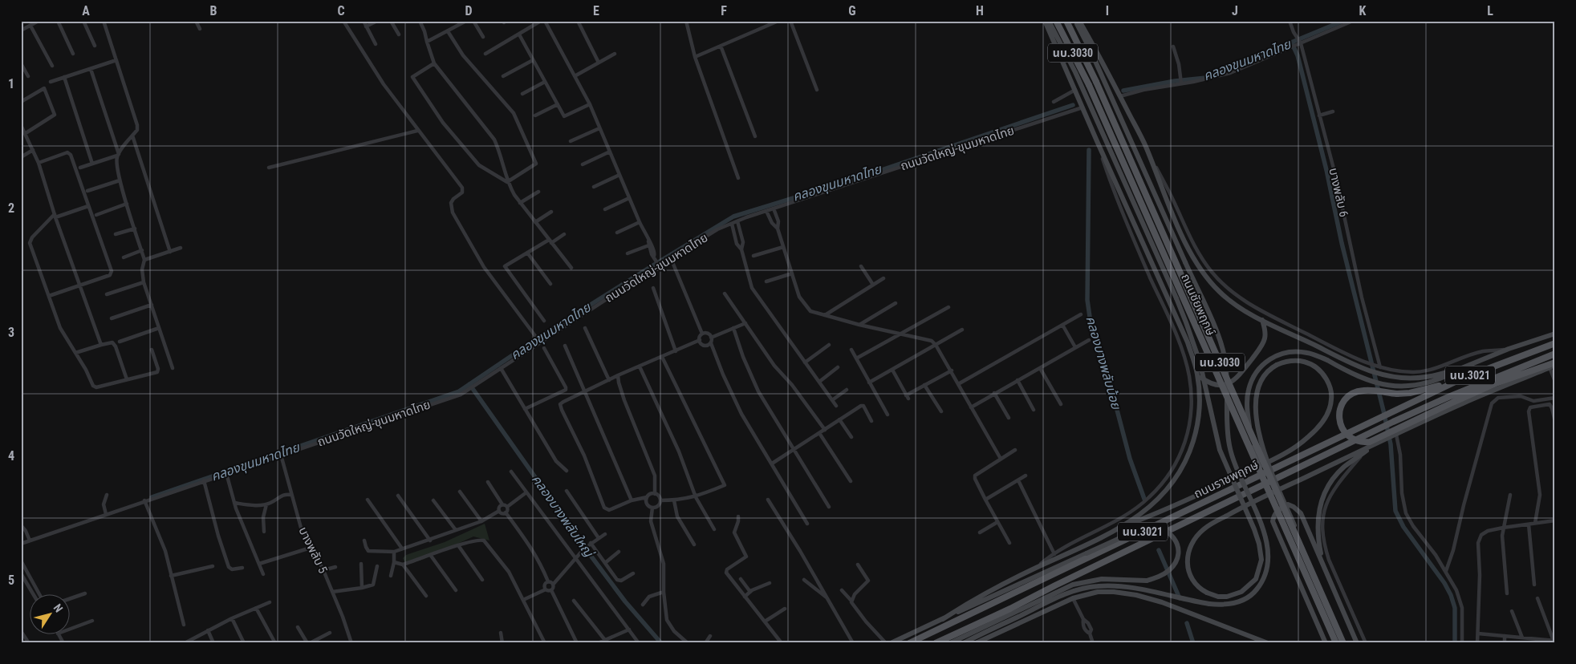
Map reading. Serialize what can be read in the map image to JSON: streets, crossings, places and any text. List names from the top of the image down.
{
  "streets": {
    "main road": [
      "นบ.3030",
      "ถนนชัยพฤกษ์",
      "นบ.3021",
      "ถนนราชพฤกษ์"
    ],
    "street": ["ถนนวัดใหญ่-ขุนมหาดไทย", "บางพลับ 6", "บางพลับ 5"]
  },
  "crossings": [
    ["ถนนวัดใหญ่-ขุนมหาดไทย", "บางพลับ 5"]
  ],
  "water": ["คลองขุนมหาดไทย", "คลองบางพลับน้อย", "คลองบางพลับใหญ่"],
  "north": "top right",
  "grid": {
    "columns": [
      "A",
      "B",
      "C",
      "D",
      "E",
      "F",
      "G",
      "H",
      "I",
      "J",
      "K",
      "L"
    ],
    "rows": [
      "1",
      "2",
      "3",
      "4",
      "5"
    ]
  }
}
